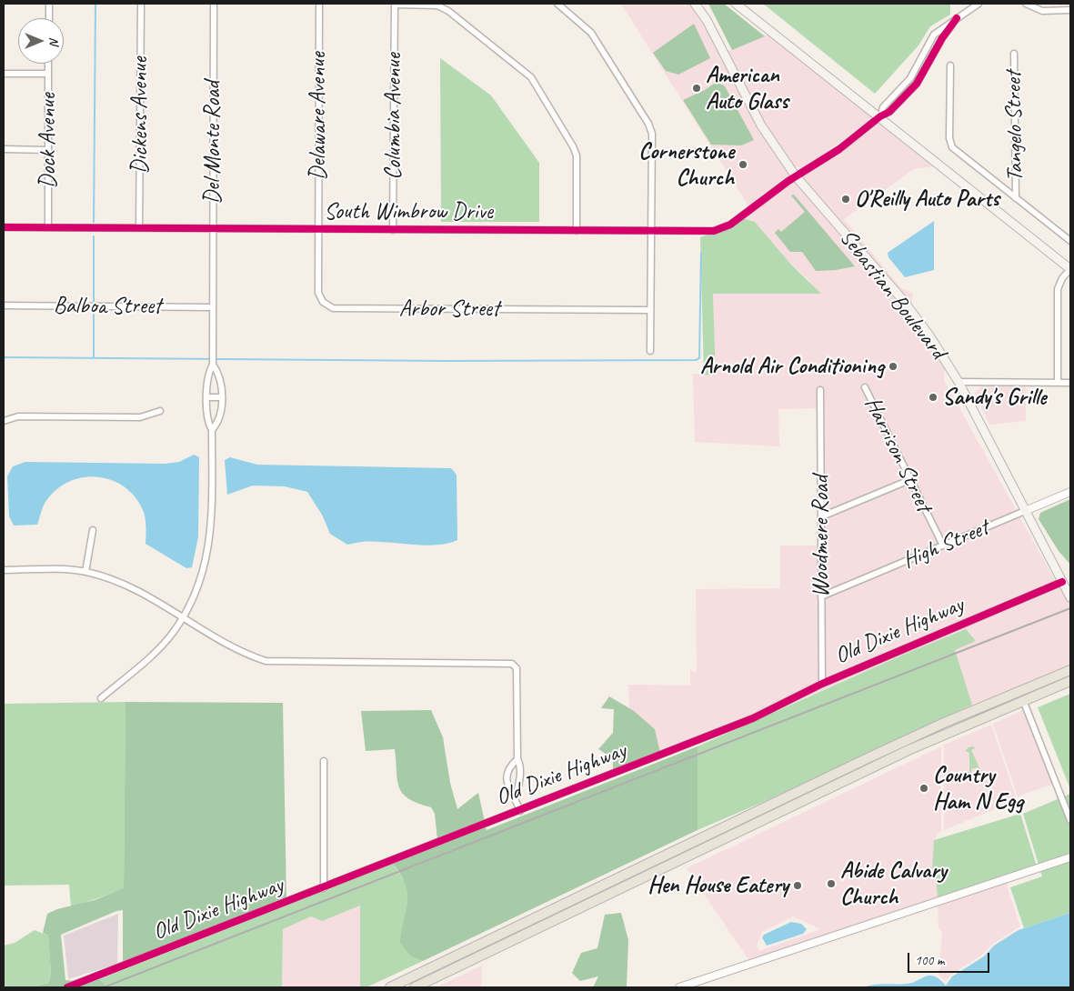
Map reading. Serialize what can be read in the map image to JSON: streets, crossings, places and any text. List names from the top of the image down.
{
  "streets": {
    "main road": ["Sebastian Boulevard"],
    "street": [
      "Dickens Avenue",
      "Delaware Avenue",
      "Columbia Avenue",
      "Tangelo Street",
      "Dock Avenue",
      "Del Monte Road",
      "South Wimbrow Drive",
      "Balboa Street",
      "Arbor Street",
      "Harrison Street",
      "Woodmere Road",
      "High Street",
      "Old Dixie Highway"
    ]
  },
  "crossings": [
    ["Dickens Avenue", "South Wimbrow Drive"],
    ["Delaware Avenue", "South Wimbrow Drive"],
    ["Delaware Avenue", "Arbor Street"],
    ["Columbia Avenue", "South Wimbrow Drive"],
    ["Dock Avenue", "South Wimbrow Drive"],
    ["Del Monte Road", "South Wimbrow Drive"],
    ["Del Monte Road", "Balboa Street"],
    ["South Wimbrow Drive", "Sebastian Boulevard"],
    ["South Wimbrow Drive", "Arbor Street"],
    ["Sebastian Boulevard", "High Street"],
    ["Sebastian Boulevard", "Old Dixie Highway"],
    ["Harrison Street", "High Street"],
    ["Woodmere Road", "High Street"],
    ["Woodmere Road", "Old Dixie Highway"]
  ],
  "places": [
    "American Auto Glass",
    "Cornerstone Church",
    "O'Reilly Auto Parts",
    "Arnold Air Conditioning",
    "Sandy's Grille",
    "Country Ham N Egg",
    "Abide Calvary Church",
    "Hen House Eatery"
  ],
  "scale_bar": "100 m",
  "north": "right"
}
